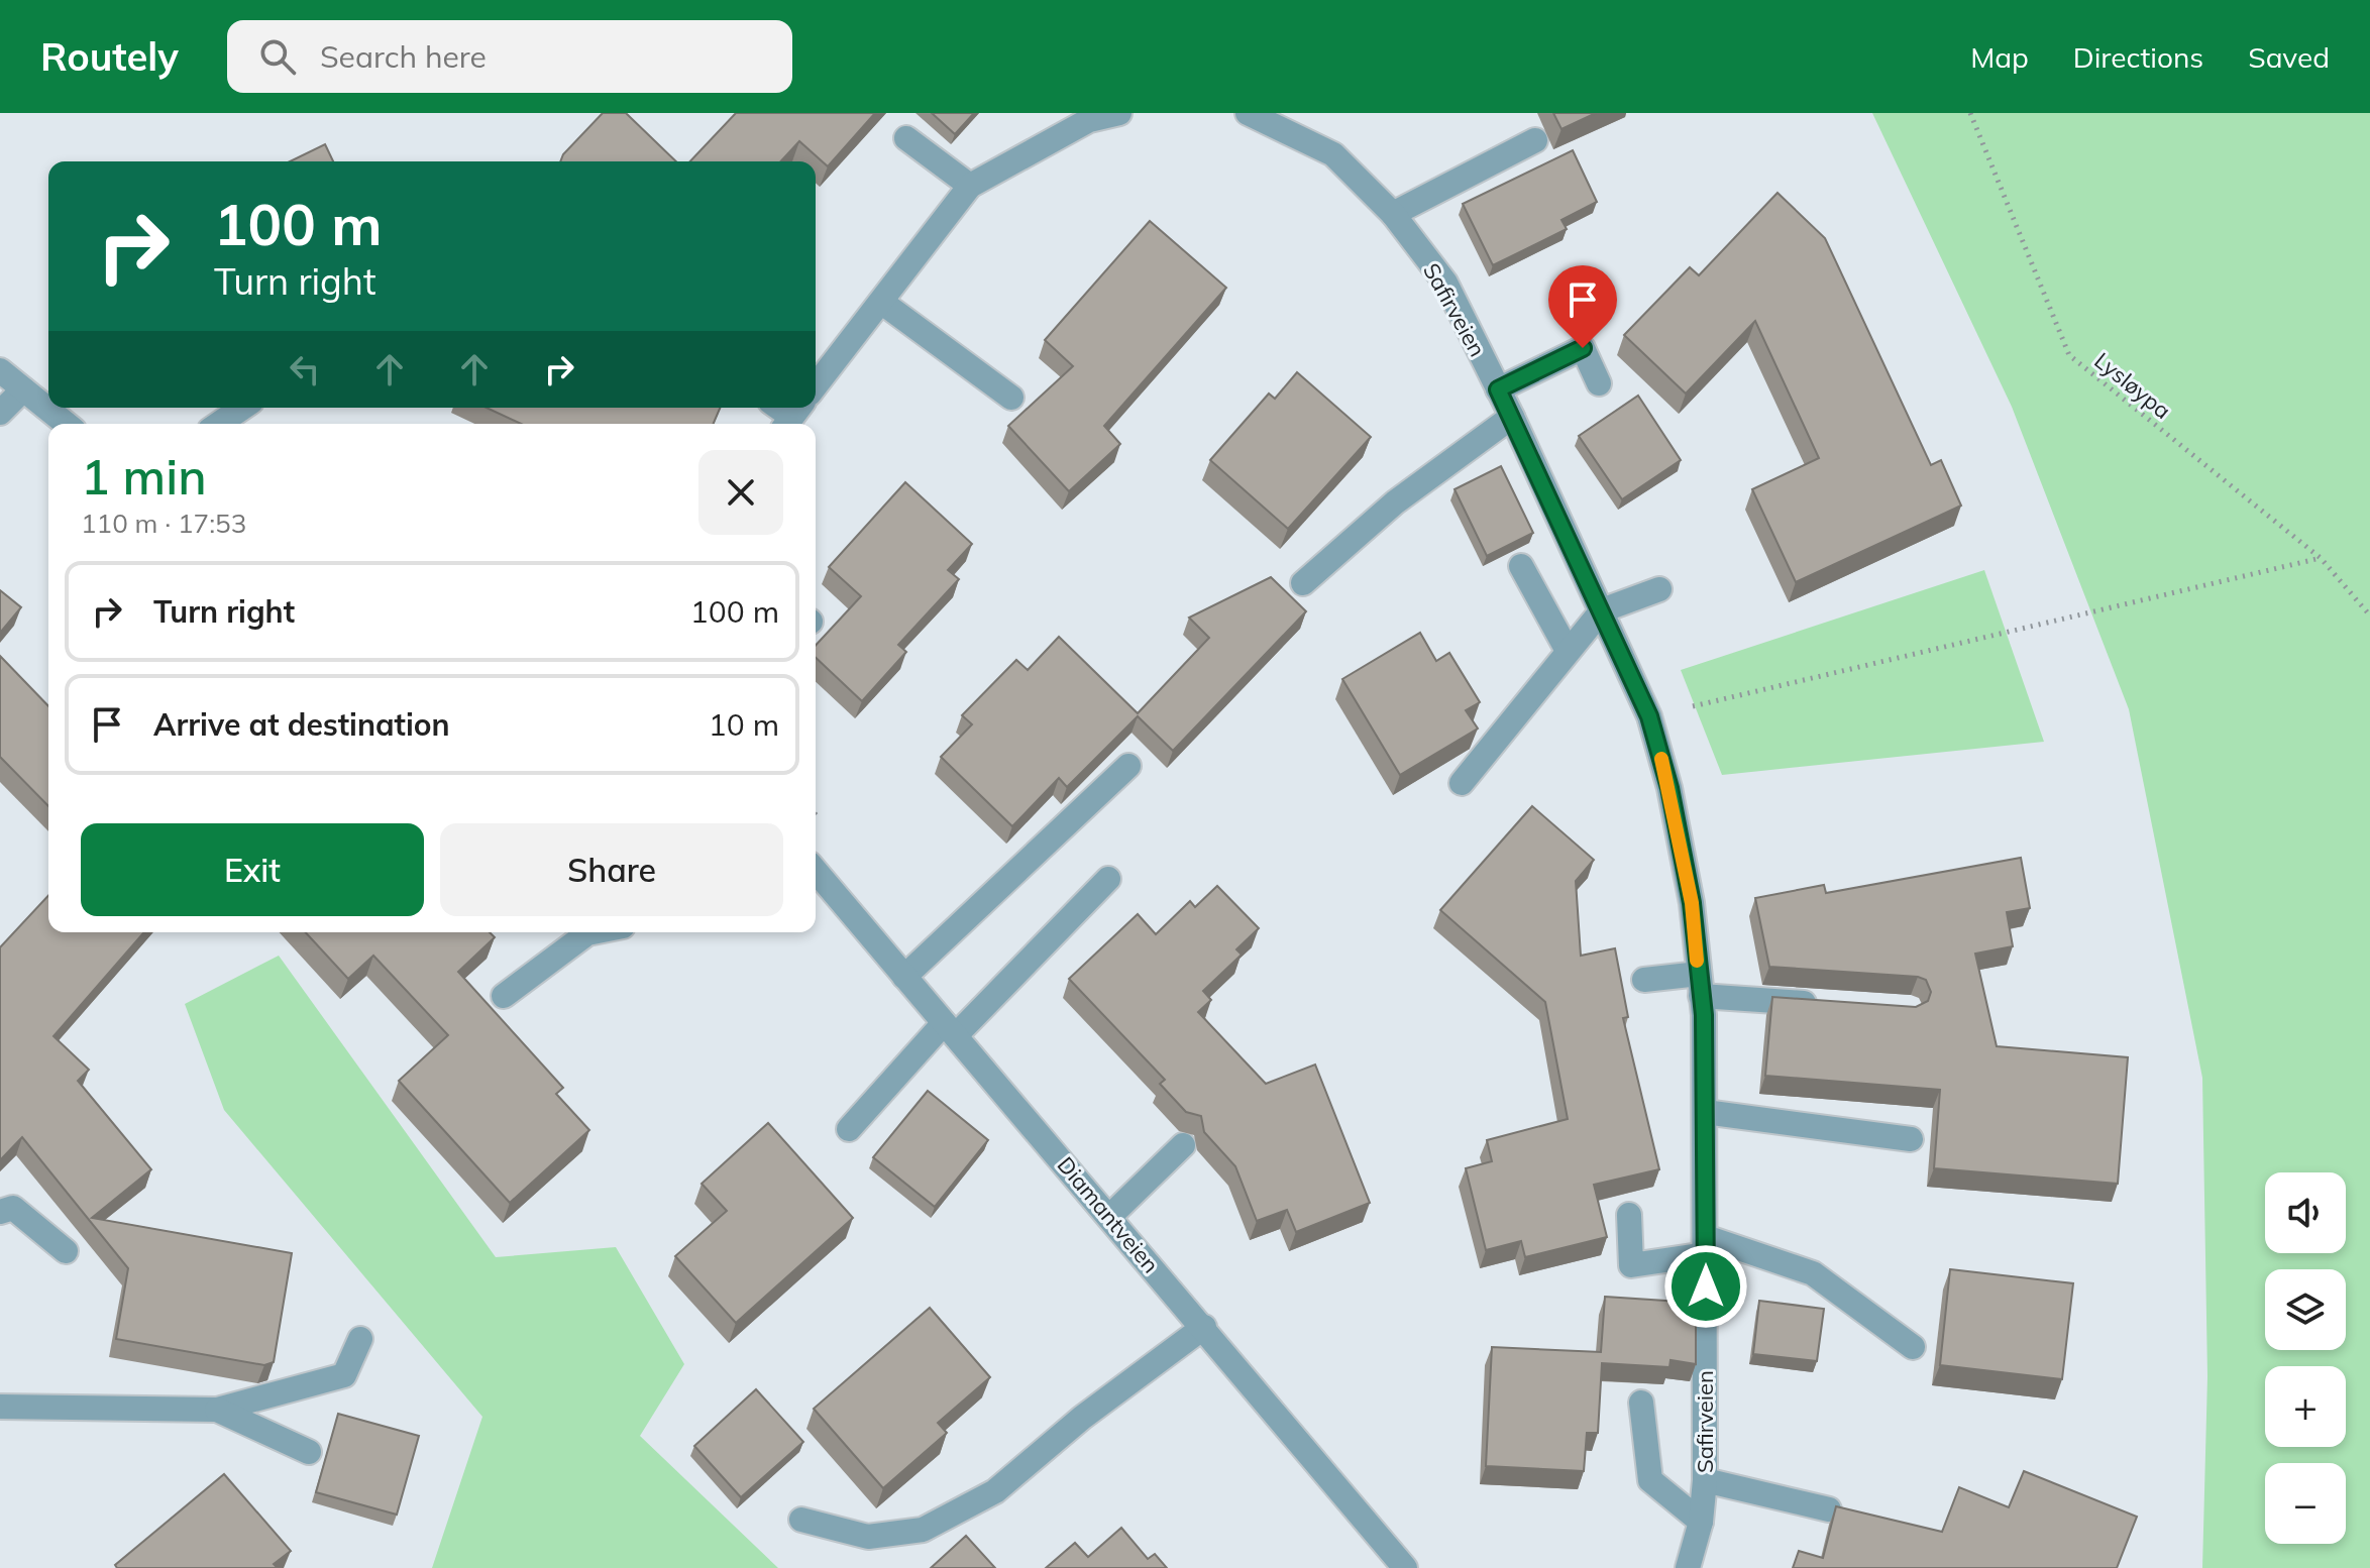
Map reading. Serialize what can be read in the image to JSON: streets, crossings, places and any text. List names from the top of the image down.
{
  "streets": {
    "street": ["Safirveien", "Diamantveien"],
    "path": ["Lysløypa"]
  },
  "page": {
    "header": "Routely",
    "search": "Search here",
    "nav": ["Map", "Directions", "Saved"],
    "turn": ["100 m", "Turn right"],
    "heading": ["1 min", "110 m · 17:53"],
    "list": [
      {
        "name": "Turn right",
        "value": "100 m"
      },
      {
        "name": "Arrive at destination",
        "value": "10 m"
      }
    ],
    "buttons": ["Exit", "Share"],
    "map_buttons": ["+", "−"]
  }
}
